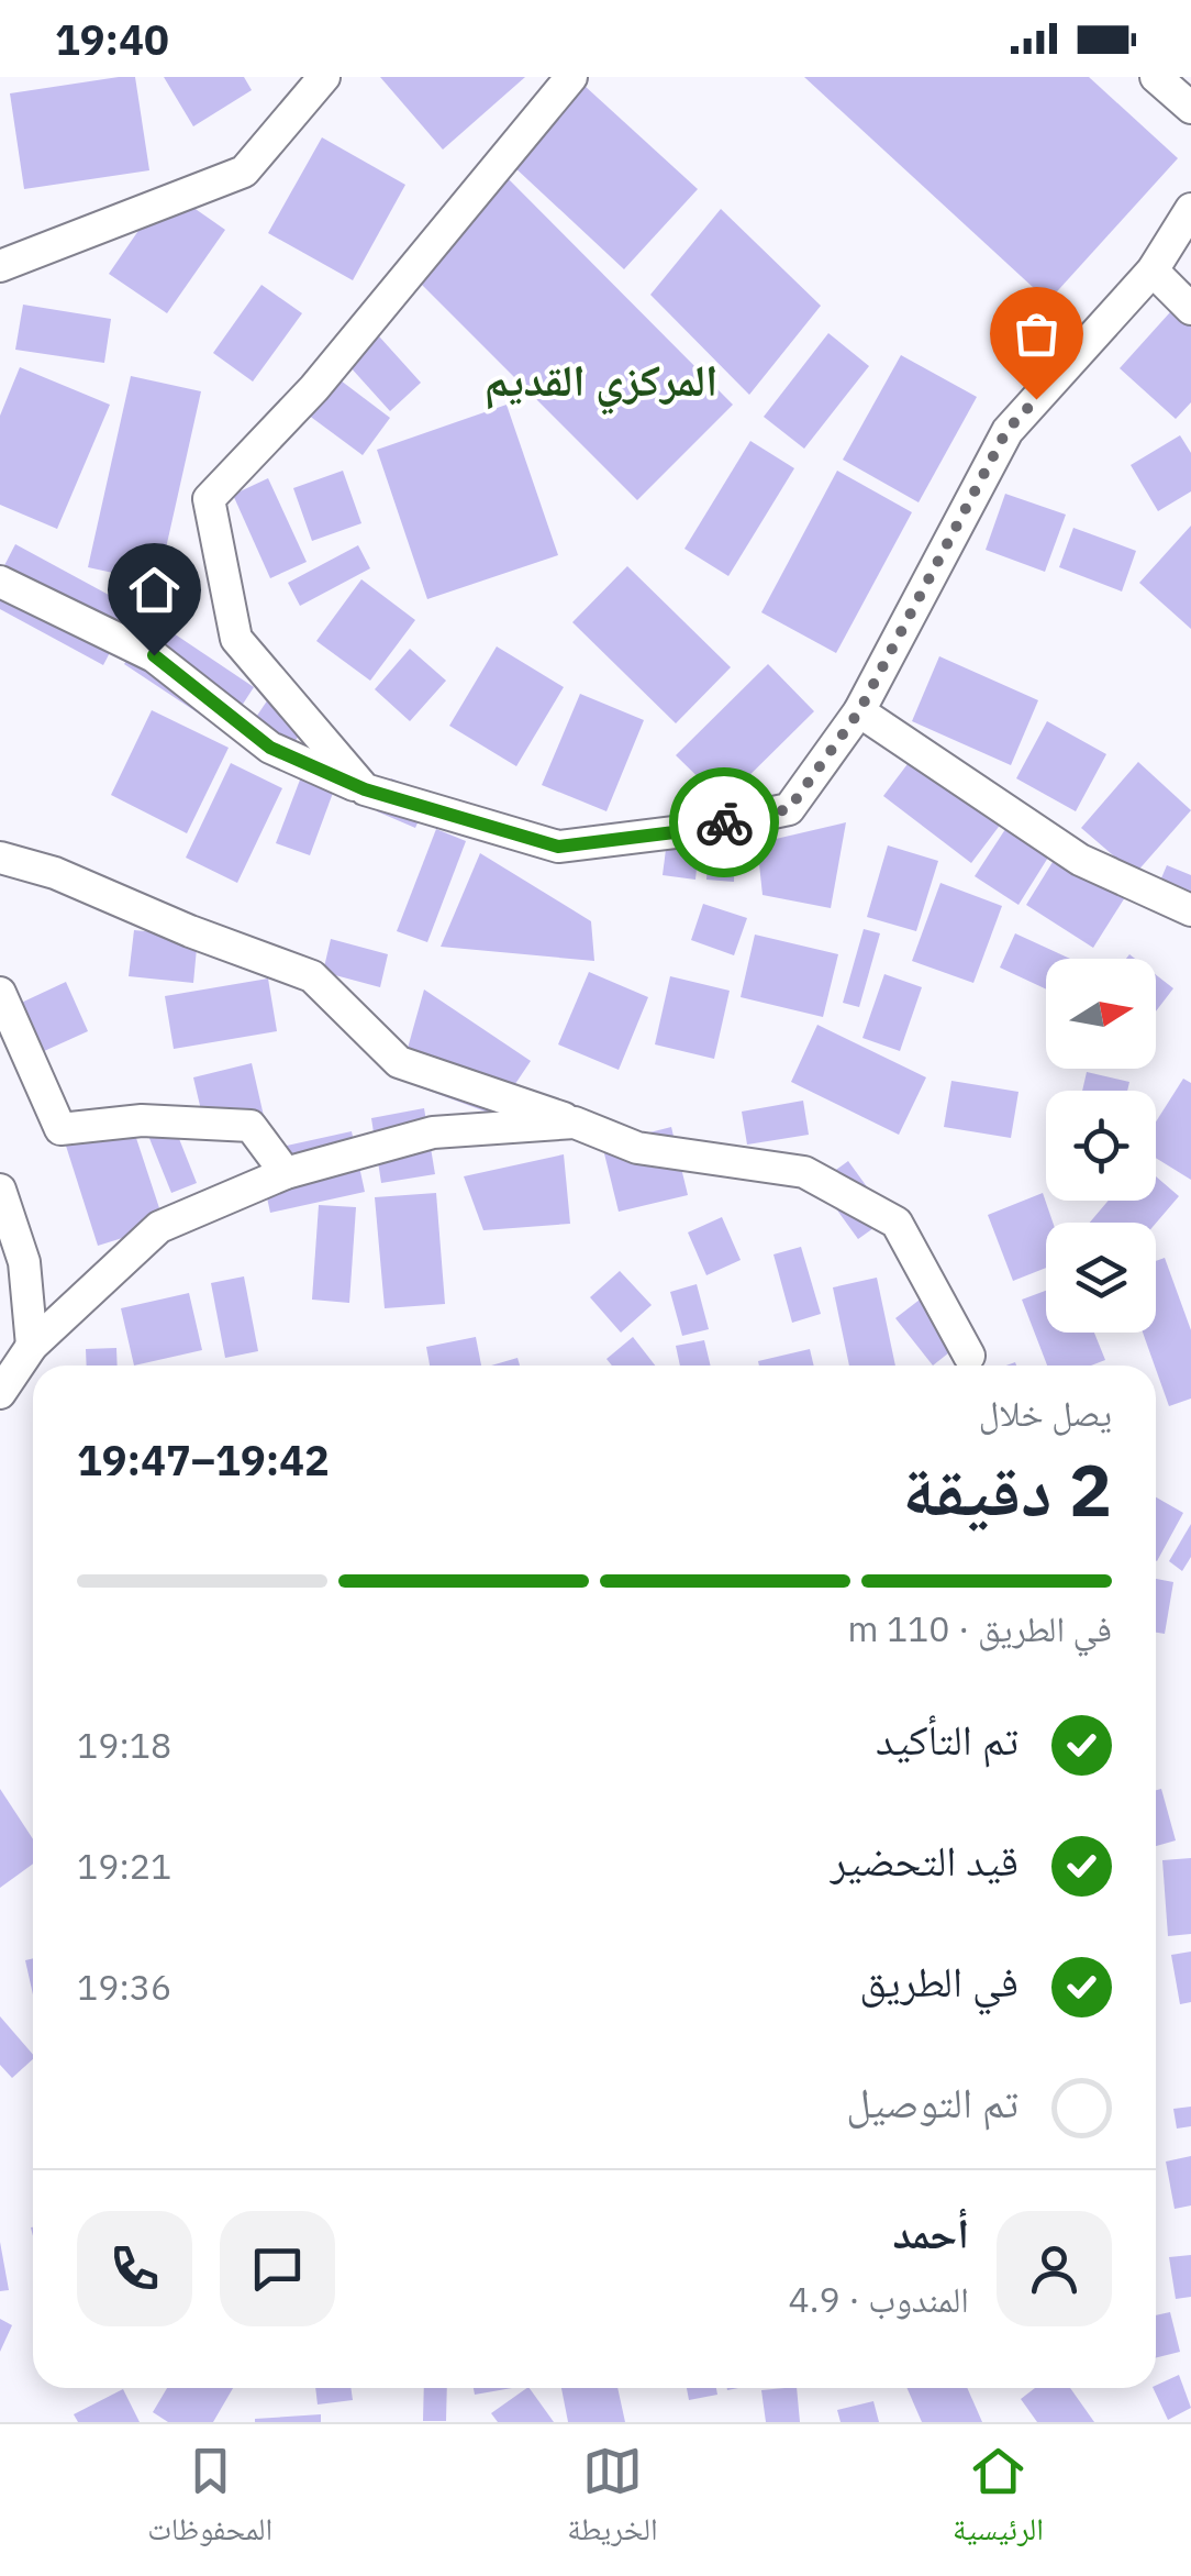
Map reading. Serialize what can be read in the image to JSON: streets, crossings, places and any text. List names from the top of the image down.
{
  "districts": ["المركزي القديم"],
  "north": "right",
  "page": {
    "status": "19:40",
    "heading": ["2 دقيقة", "يصل خلال", "19:42–19:47"],
    "panel": ["أحمد", "المندوب · 4.9"],
    "bar": "في الطريق · 110 m",
    "list": [
      ["تم التأكيد", "19:18"],
      ["قيد التحضير", "19:21"],
      ["في الطريق", "19:36"],
      "تم التوصيل"
    ],
    "tabs": ["الرئيسية", "الخريطة", "المحفوظات"]
  }
}
